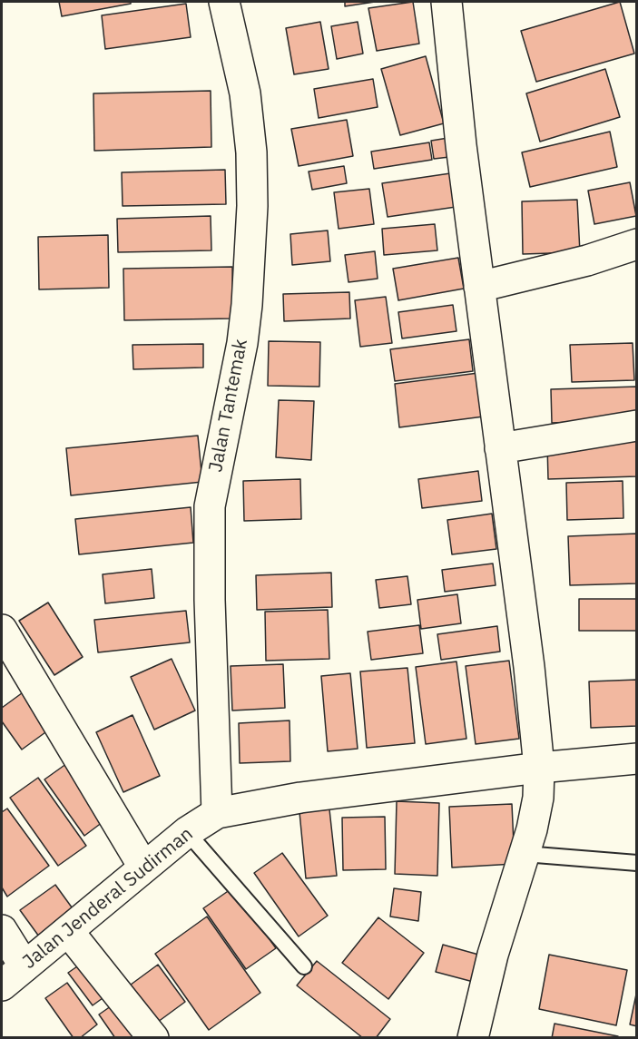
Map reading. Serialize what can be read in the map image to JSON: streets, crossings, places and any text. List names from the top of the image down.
{
  "streets": {
    "street": ["Jalan Tantemak", "Jalan Jenderal Sudirman"]
  },
  "crossings": [
    ["Jalan Tantemak", "Jalan Jenderal Sudirman"]
  ]
}
